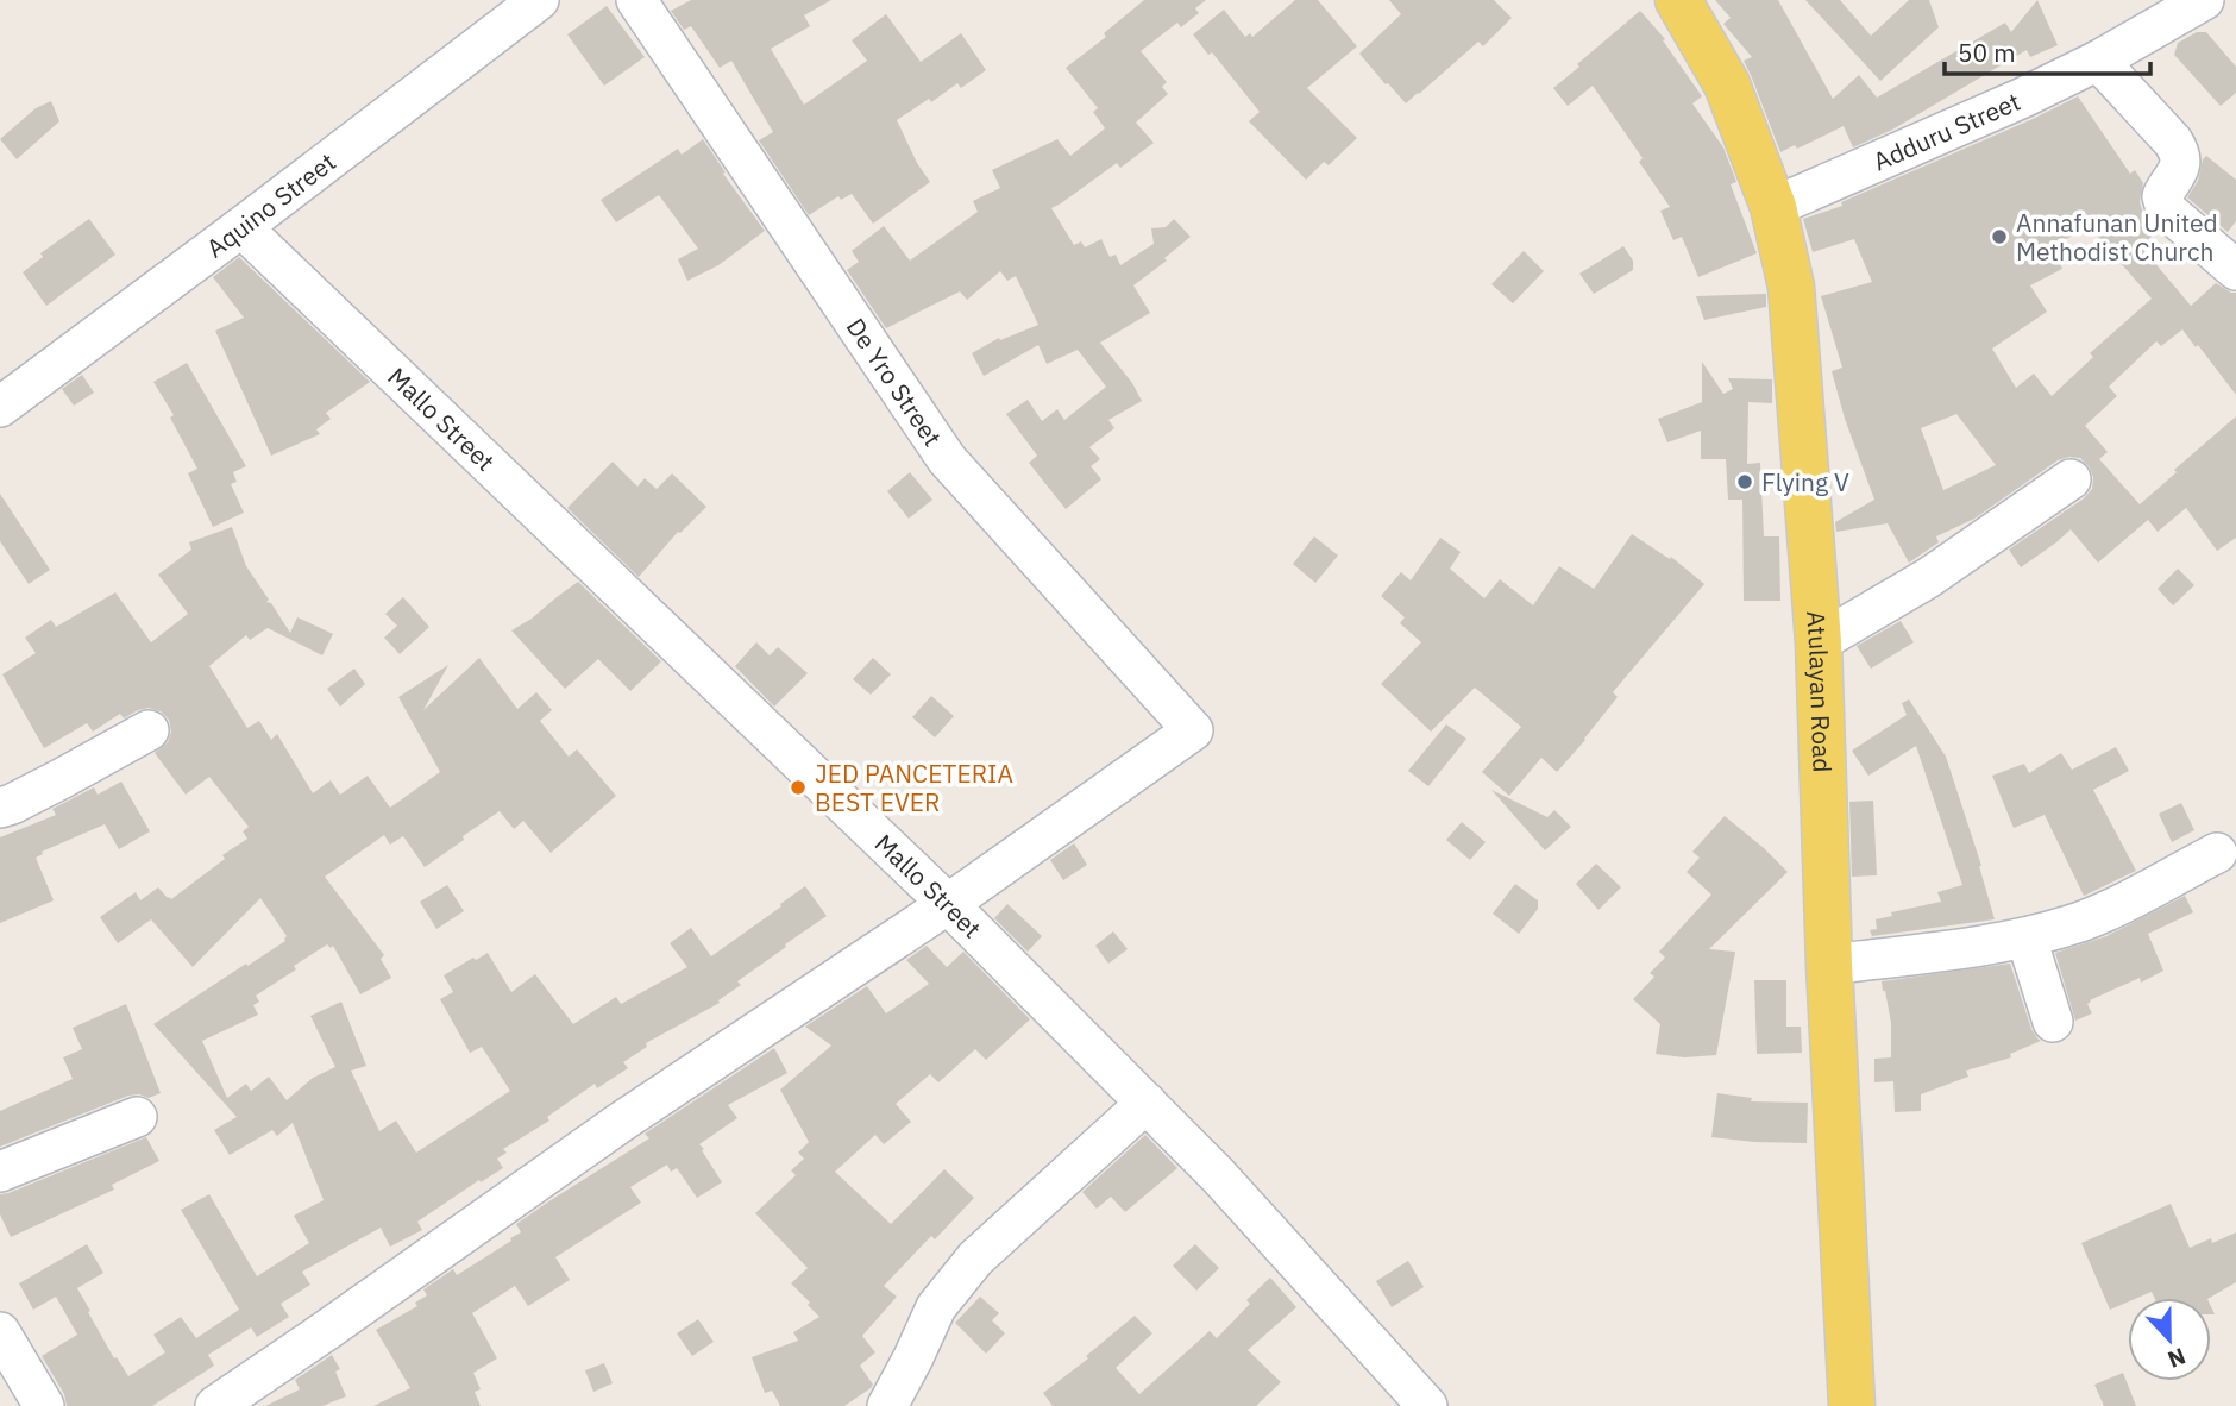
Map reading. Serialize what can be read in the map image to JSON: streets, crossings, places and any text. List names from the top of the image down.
{
  "streets": {
    "main road": ["Atulayan Road"],
    "street": [
      "Adduru Street",
      "Aquino Street",
      "De Yro Street",
      "Mallo Street"
    ]
  },
  "crossings": [
    ["Adduru Street", "Atulayan Road"],
    ["Aquino Street", "Mallo Street"],
    ["De Yro Street", "Mallo Street"]
  ],
  "places": ["Annafunan United Methodist Church", "Flying V", "JED PANCETERIA BEST EVER"],
  "scale_bar": "50 m",
  "north": "bottom"
}
